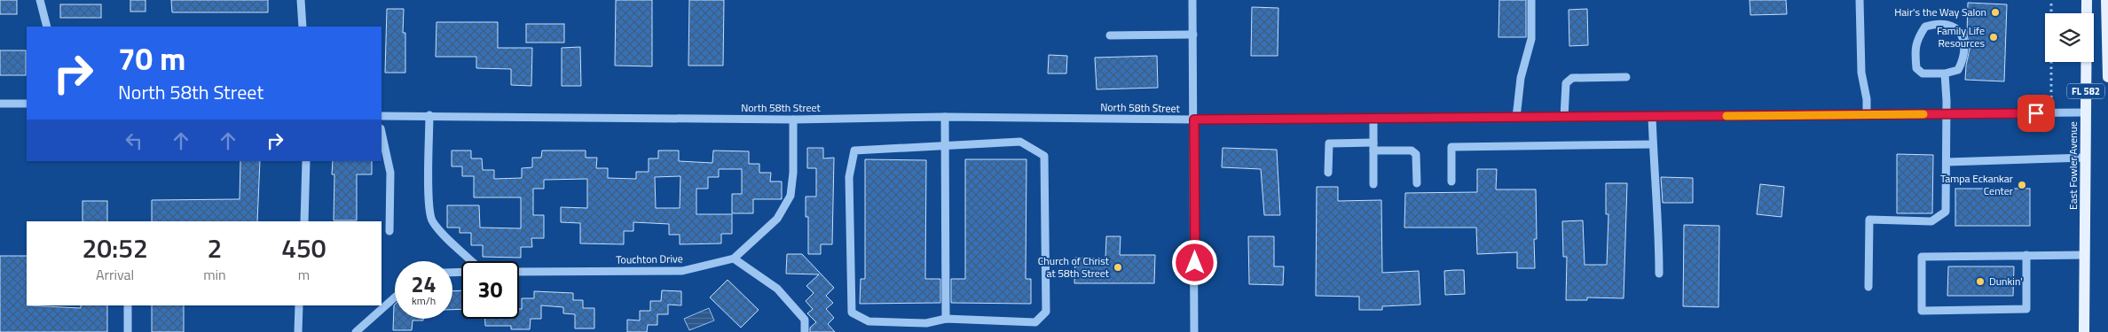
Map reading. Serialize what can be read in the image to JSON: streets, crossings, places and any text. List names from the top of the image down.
{
  "streets": {
    "main road": ["FL 582", "East Fowler Avenue"],
    "street": ["North 58th Street", "Touchton Drive"]
  },
  "crossings": [
    ["North 58th Street", "East Fowler Avenue"],
    ["North 58th Street", "Touchton Drive"]
  ],
  "places": [
    "Hair's the Way Salon",
    "Family Life Resources",
    "Tampa Eckankar Center",
    "Church of Christ at 58th Street",
    "Dunkin'"
  ],
  "page": {
    "turn": ["70 m", "North 58th Street"],
    "eta": [
      "20:52",
      "Arrival",
      "2",
      "min",
      "450",
      "m"
    ],
    "speed": "24 km/h",
    "limit": "30"
  }
}
